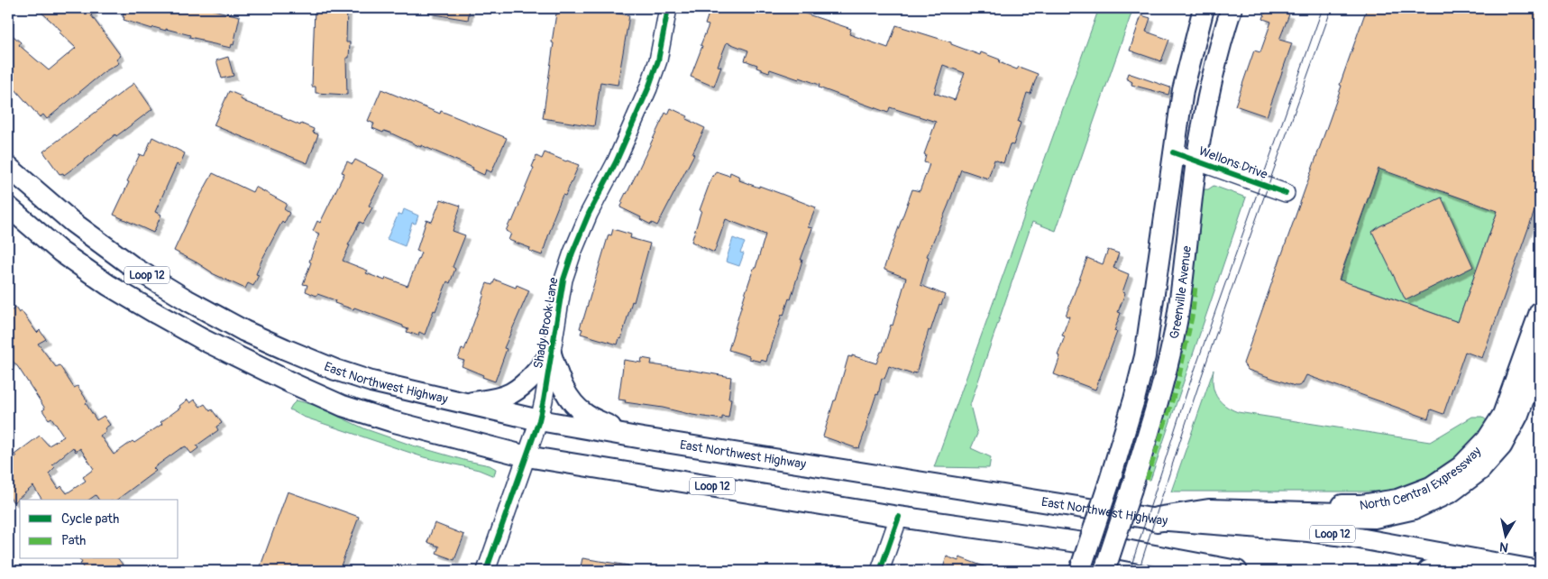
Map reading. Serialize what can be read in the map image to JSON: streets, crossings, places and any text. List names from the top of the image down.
{
  "streets": {
    "main road": [
      "Loop 12",
      "Greenville Avenue",
      "East Northwest Highway",
      "North Central Expressway"
    ],
    "street": ["Wellons Drive", "Shady Brook Lane"]
  },
  "crossings": [
    ["Wellons Drive", "Greenville Avenue"],
    ["Loop 12", "Shady Brook Lane"],
    ["Shady Brook Lane", "East Northwest Highway"]
  ],
  "legend": ["Cycle path", "Path"],
  "north": "bottom"
}
